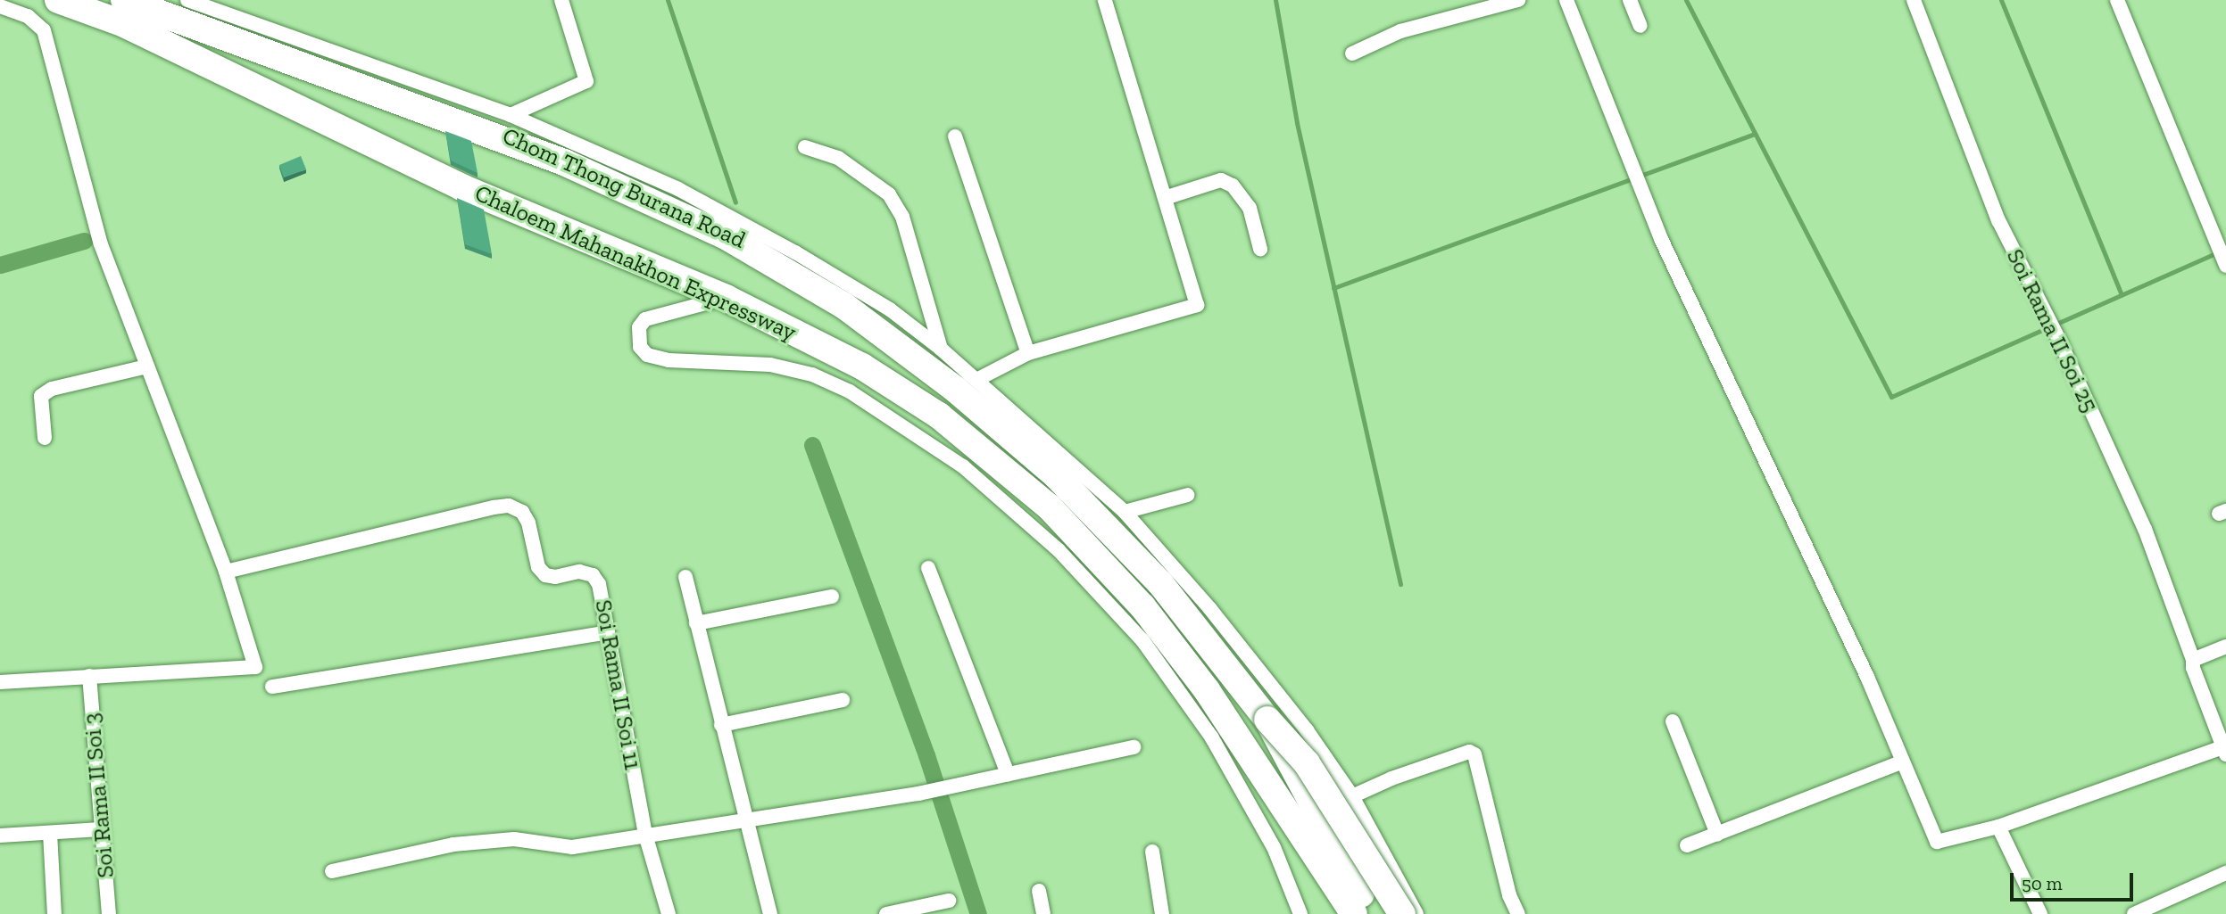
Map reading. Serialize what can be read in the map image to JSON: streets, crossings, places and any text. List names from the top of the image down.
{
  "streets": {
    "highway": ["Chaloem Mahanakhon Expressway"],
    "street": [
      "Chom Thong Burana Road",
      "Soi Rama II Soi 25",
      "Soi Rama II Soi 11",
      "Soi Rama II Soi 3"
    ]
  },
  "scale_bar": "50 m"
}
